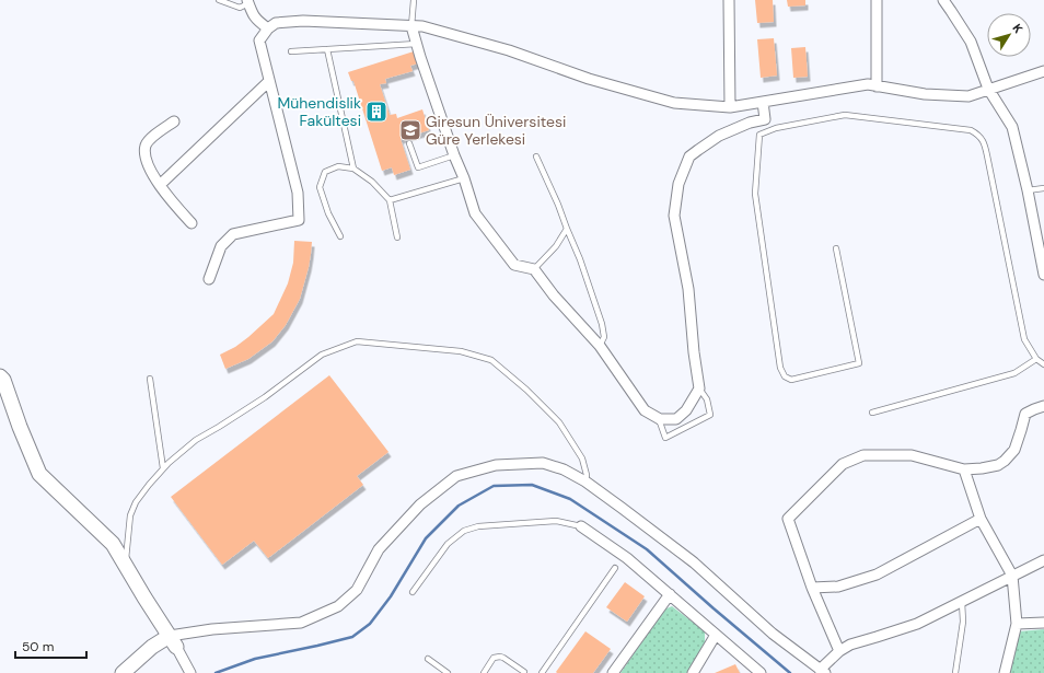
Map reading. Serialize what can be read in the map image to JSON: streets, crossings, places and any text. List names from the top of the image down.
{
  "places": {
    "building": ["Mühendislik Fakültesi"],
    "school or university": ["Giresun Üniversitesi Güre Yerlekesi"]
  },
  "scale_bar": "50 m",
  "north": "top right"
}
